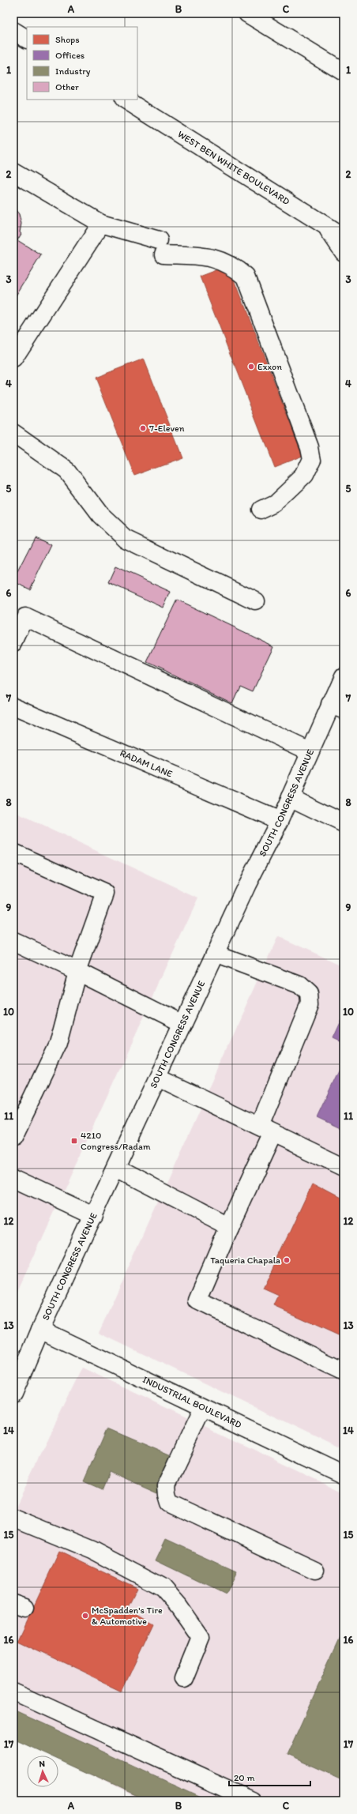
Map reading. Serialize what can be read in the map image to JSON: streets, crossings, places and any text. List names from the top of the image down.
{
  "streets": {
    "main road": [
      "WEST BEN WHITE BOULEVARD",
      "RADAM LANE",
      "SOUTH CONGRESS AVENUE",
      "INDUSTRIAL BOULEVARD"
    ]
  },
  "crossings": [
    ["RADAM LANE", "SOUTH CONGRESS AVENUE"],
    ["SOUTH CONGRESS AVENUE", "INDUSTRIAL BOULEVARD"]
  ],
  "places": {
    "other": [
      "Exxon",
      "7-Eleven",
      "Taqueria Chapala",
      "McSpadden's Tire & Automotive"
    ],
    "transit": ["4210 Congress/Radam"]
  },
  "legend": [
    "Shops",
    "Offices",
    "Industry",
    "Other"
  ],
  "scale_bar": "20 m",
  "north": "top",
  "grid": {
    "columns": ["A", "B", "C"],
    "rows": [
      "1",
      "2",
      "3",
      "4",
      "5",
      "6",
      "7",
      "8",
      "9",
      "10",
      "11",
      "12",
      "13",
      "14",
      "15",
      "16",
      "17"
    ]
  }
}
